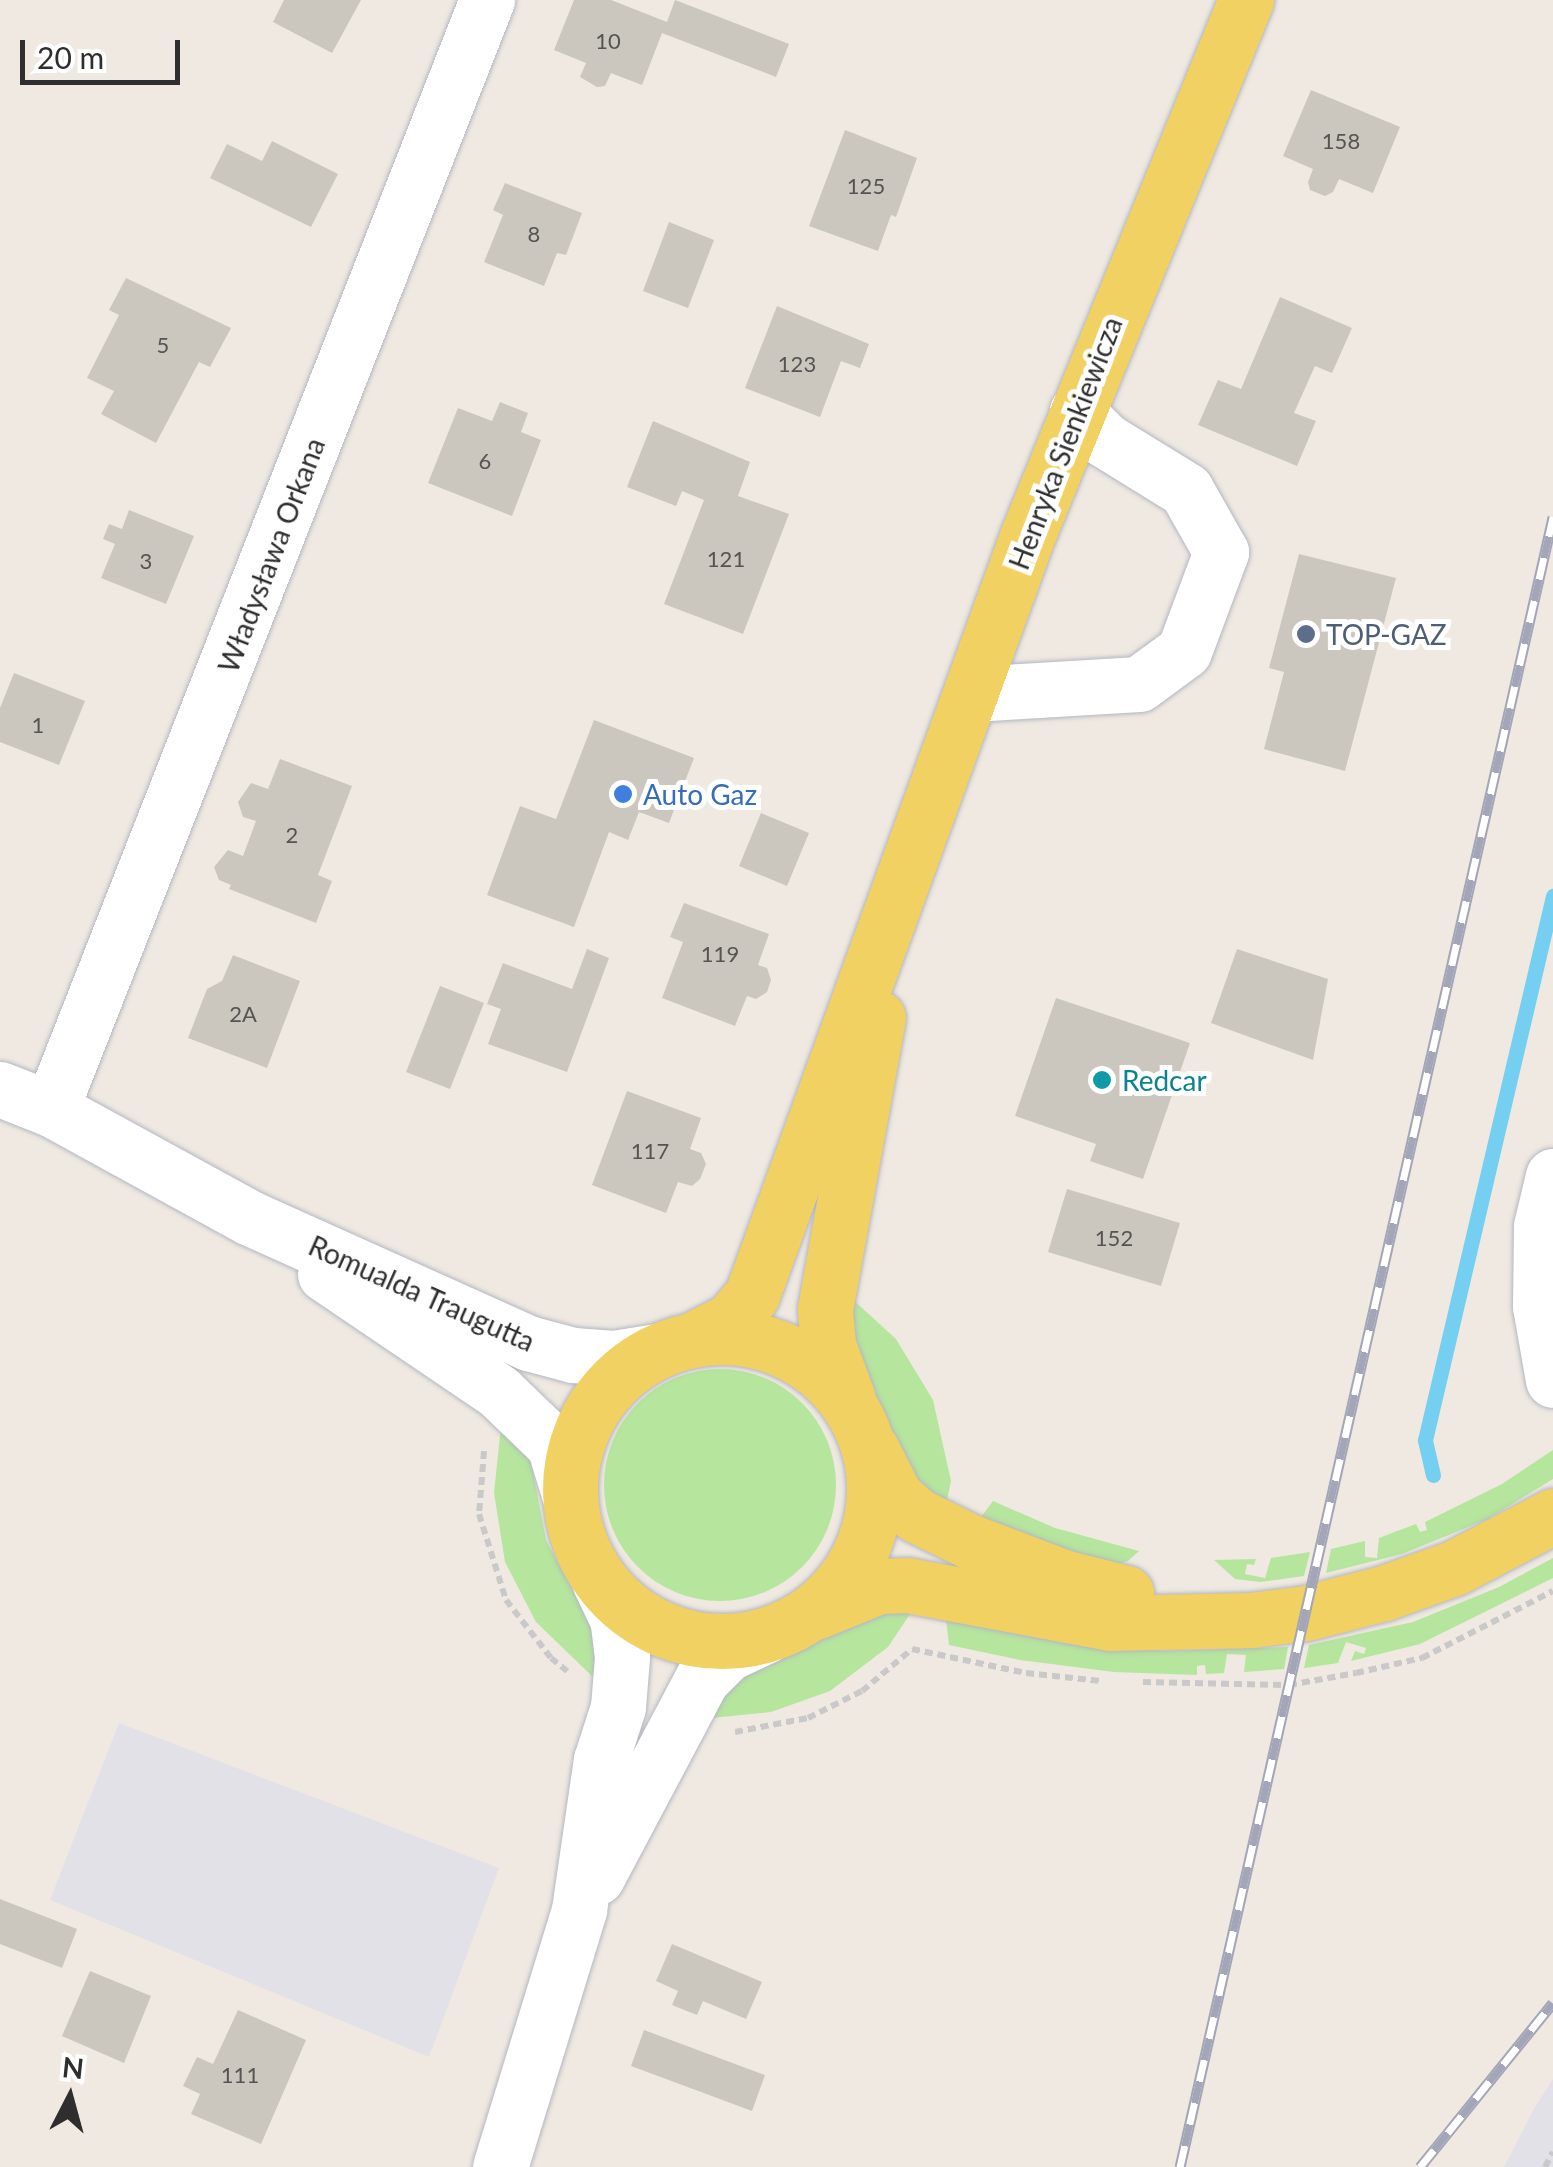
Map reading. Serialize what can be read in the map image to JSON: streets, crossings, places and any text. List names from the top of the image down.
{
  "streets": {
    "main road": ["Henryka Sienkiewicza"],
    "street": ["Władysława Orkana", "Romualda Traugutta"]
  },
  "crossings": [
    ["Henryka Sienkiewicza", "Romualda Traugutta"],
    ["Władysława Orkana", "Romualda Traugutta"]
  ],
  "places": ["TOP-GAZ", "Auto Gaz", "Redcar"],
  "house_numbers": [
    "10",
    "158",
    "125",
    "8",
    "5",
    "123",
    "6",
    "121",
    "3",
    "1",
    "2",
    "119",
    "2A",
    "117",
    "152",
    "111"
  ],
  "scale_bar": "20 m",
  "north": "top"
}
